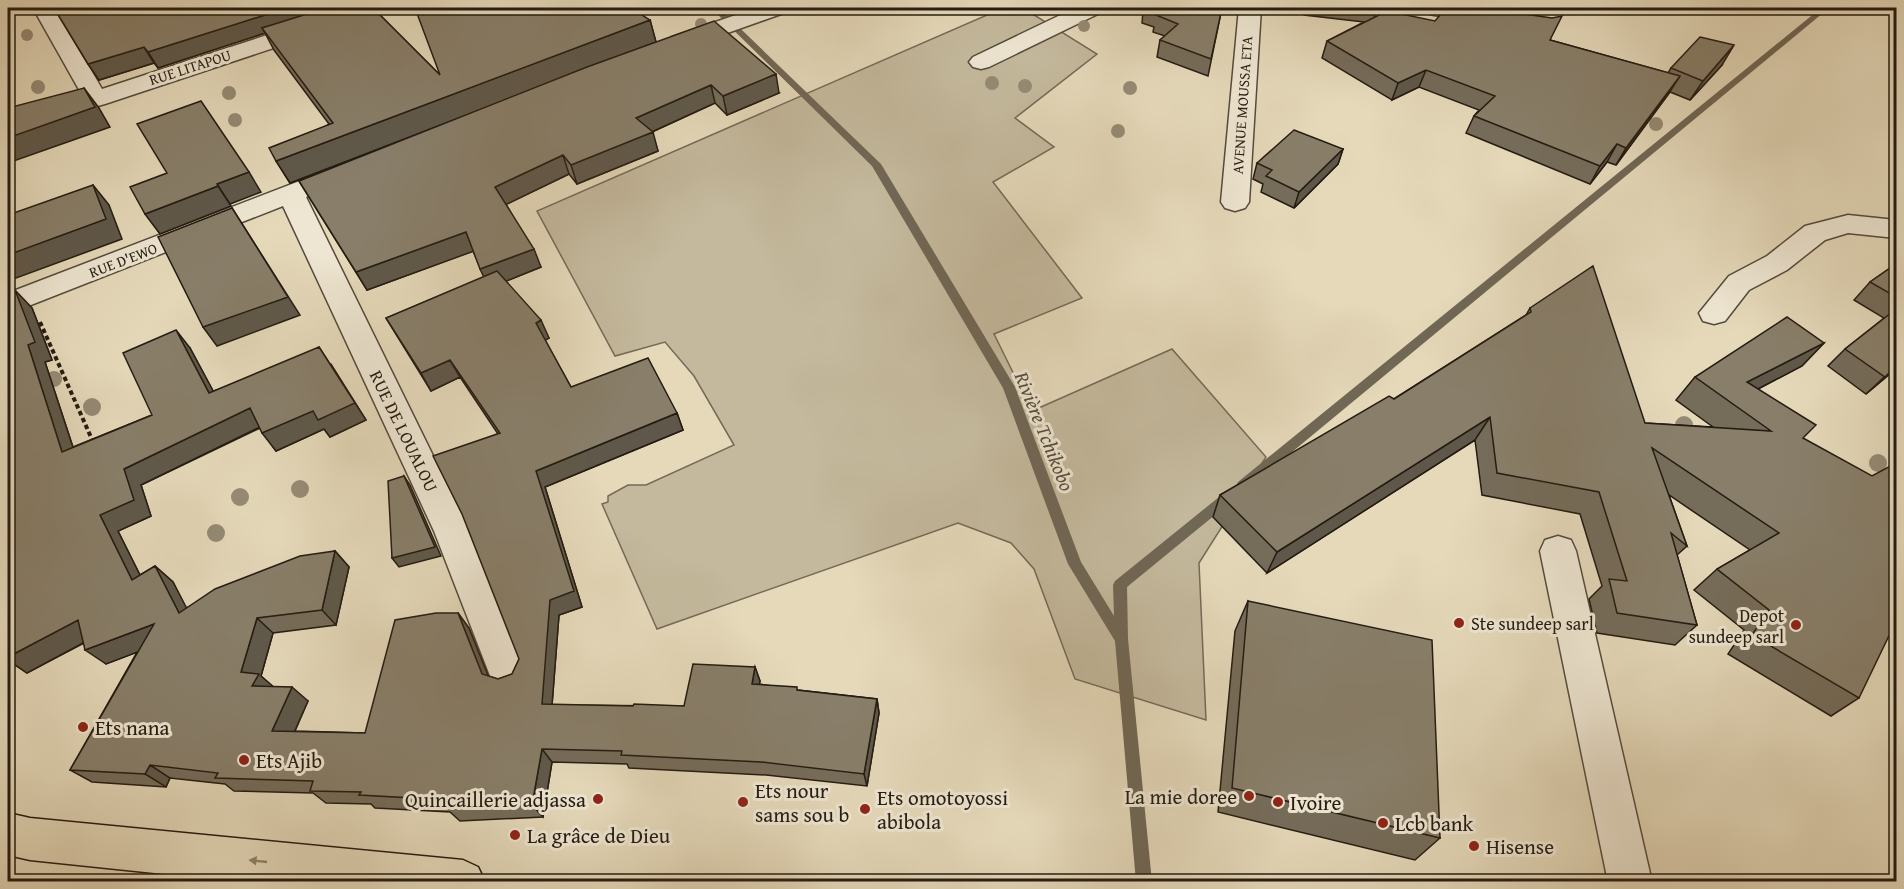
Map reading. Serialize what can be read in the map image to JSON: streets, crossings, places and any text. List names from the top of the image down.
{
  "streets": {
    "street": [
      "RUE LITAPOU",
      "AVENUE MOUSSA ETA",
      "RUE D'EWO",
      "RUE DE LOUALOU"
    ]
  },
  "crossings": [
    ["RUE D'EWO", "RUE DE LOUALOU"]
  ],
  "water": ["Rivière Tchikobo"],
  "places": [
    "Ste sundeep sarl",
    "Depot sundeep sarl",
    "Ets nana",
    "Ets Ajib",
    "La mie doree",
    "Quincaillerie adjassa",
    "Ets nour sams sou b",
    "Ivoire",
    "Ets omotoyossi abibola",
    "Lcb bank",
    "La grâce de Dieu",
    "Hisense"
  ]
}
